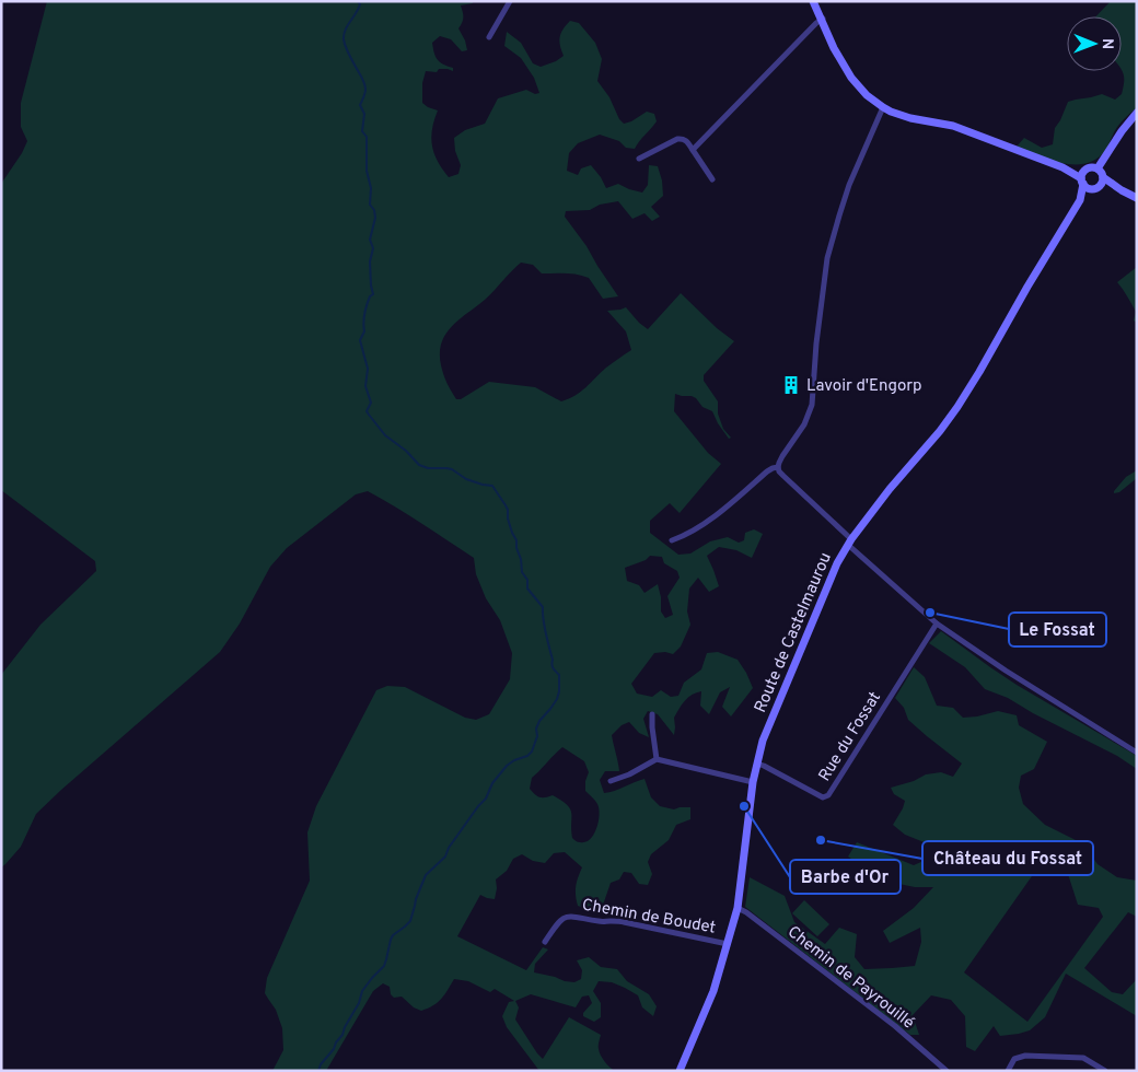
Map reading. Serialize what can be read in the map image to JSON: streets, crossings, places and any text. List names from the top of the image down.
{
  "streets": {
    "street": [
      "Route de Castelmaurou",
      "Rue du Fossat",
      "Chemin de Boudet",
      "Chemin de Payrouillé"
    ]
  },
  "crossings": [
    ["Route de Castelmaurou", "Rue du Fossat"],
    ["Route de Castelmaurou", "Chemin de Boudet"],
    ["Route de Castelmaurou", "Chemin de Payrouillé"]
  ],
  "places": {
    "building": ["Lavoir d'Engorp"],
    "other": ["Le Fossat", "Barbe d'Or", "Château du Fossat"]
  },
  "north": "right"
}
